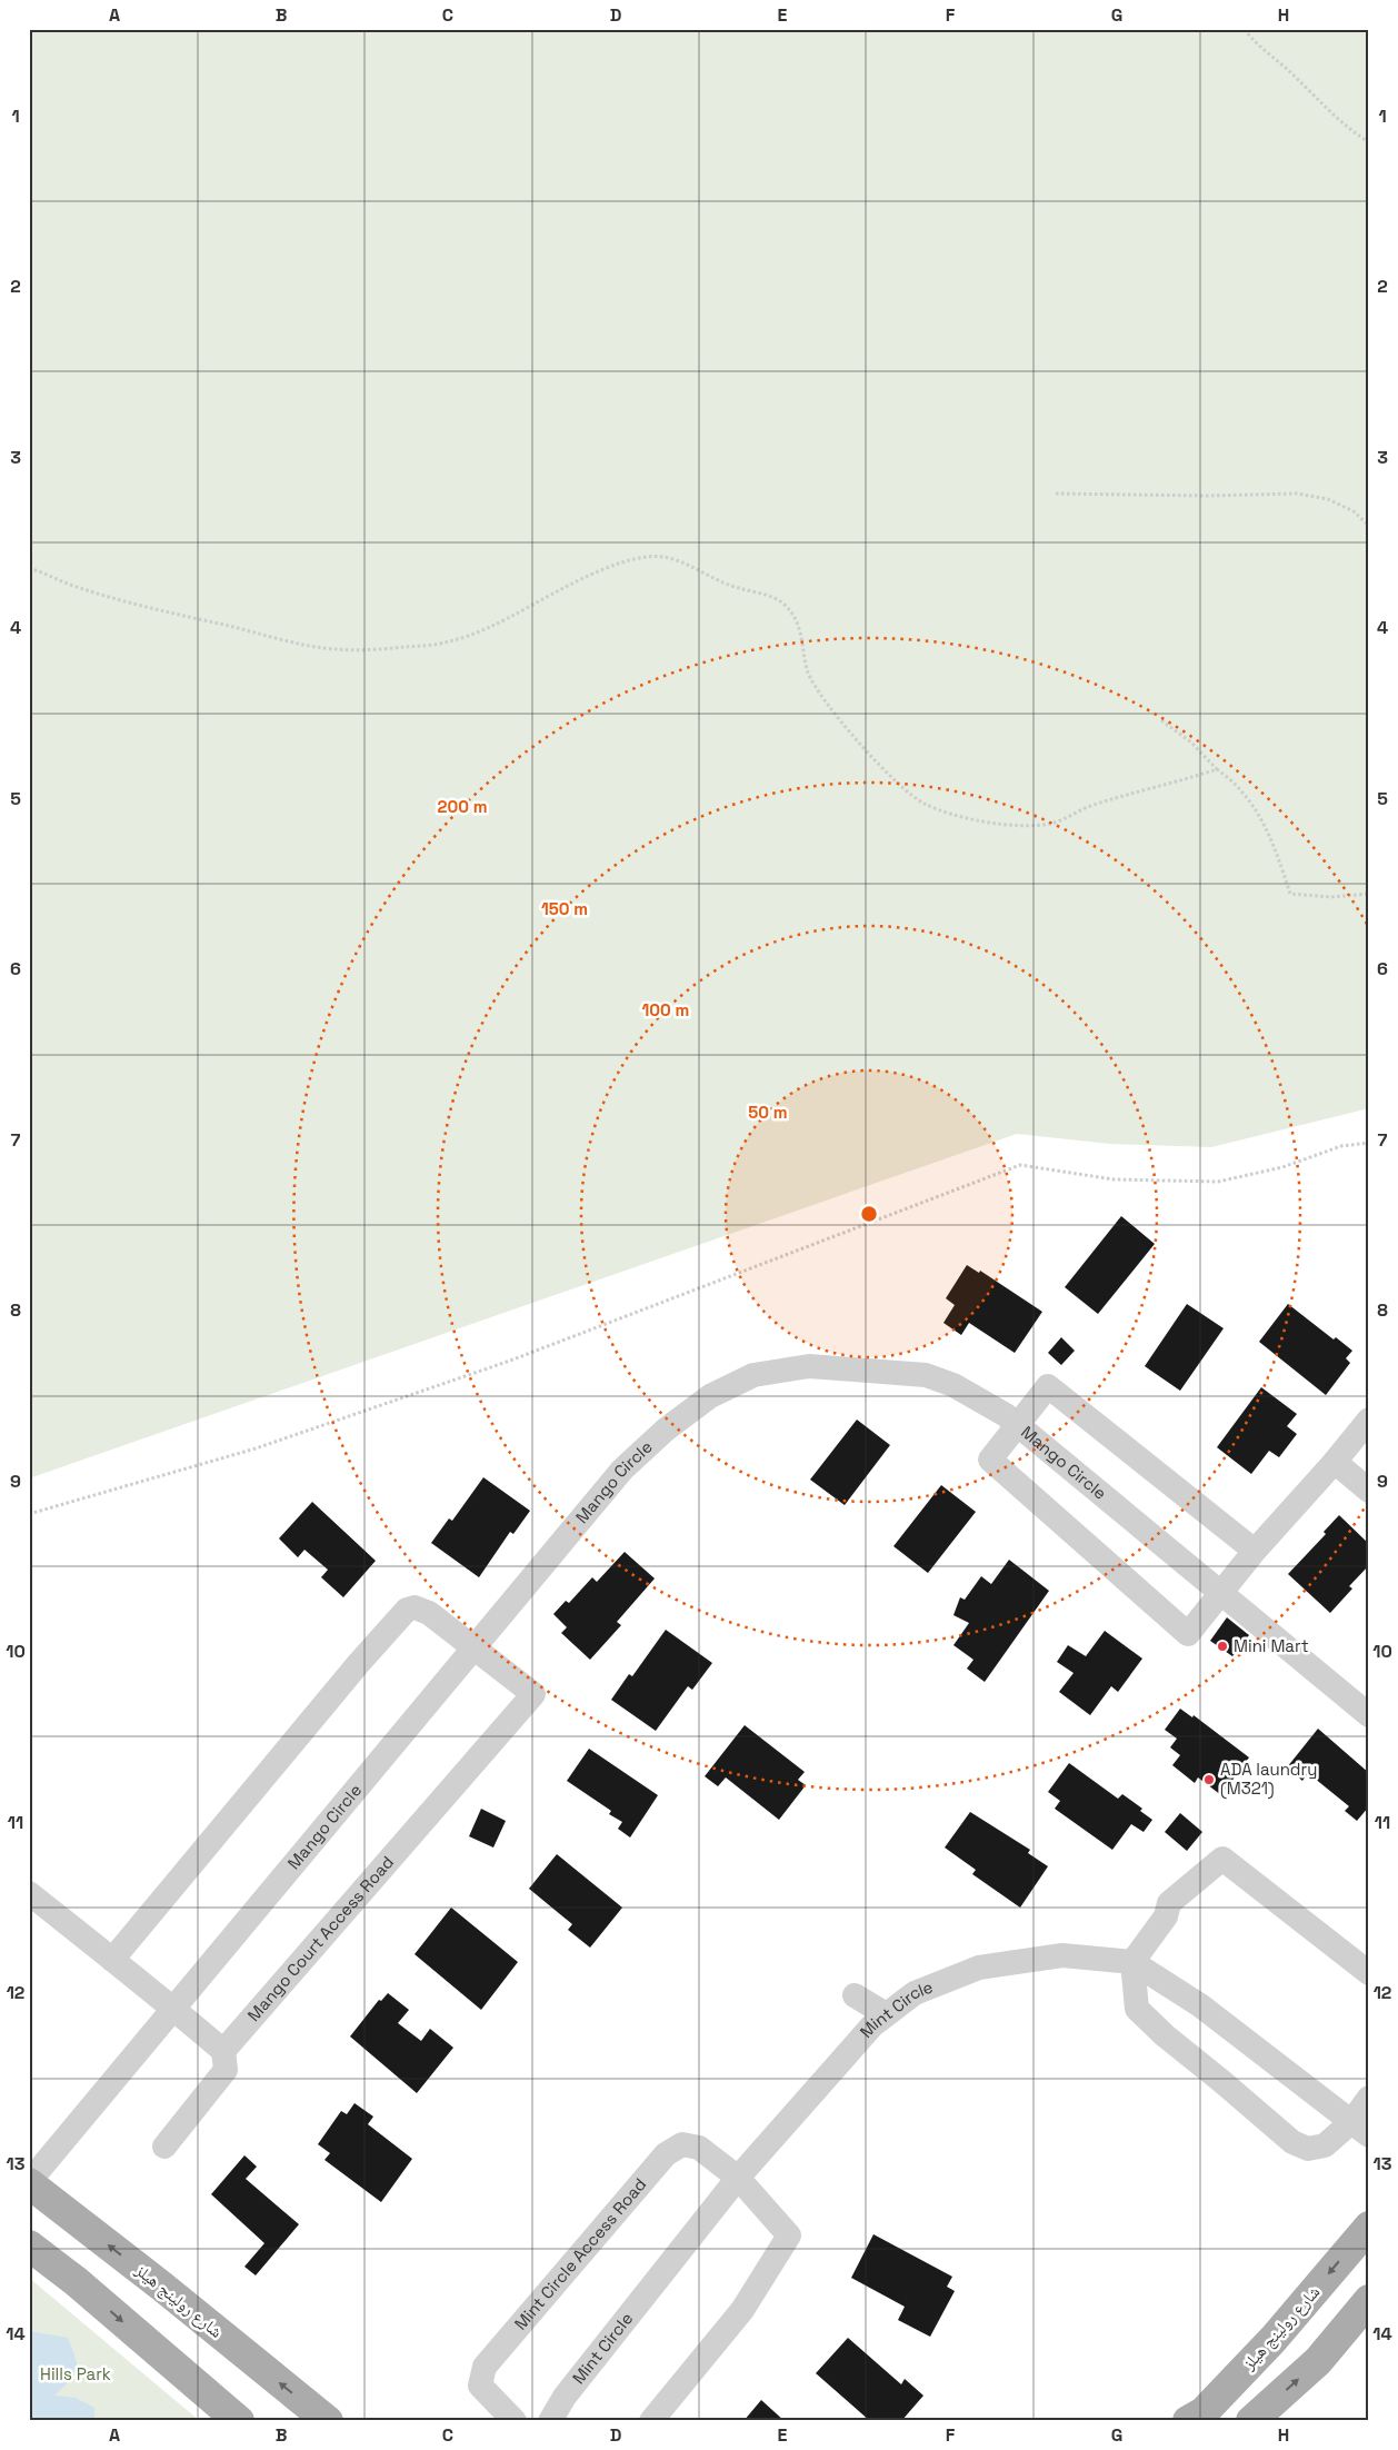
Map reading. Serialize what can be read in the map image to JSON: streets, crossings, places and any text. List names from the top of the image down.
{
  "streets": {
    "main road": ["شارع رولينج هيلز"],
    "street": [
      "Mango Circle",
      "Mango Court Access Road",
      "Mint Circle",
      "Mint Circle Access Road"
    ]
  },
  "crossings": [
    ["Mango Circle", "Mango Court Access Road"],
    ["Mango Circle", "شارع رولينج هيلز"],
    ["Mint Circle", "Mint Circle Access Road"]
  ],
  "parks": ["Hills Park"],
  "places": ["Mini Mart", "ADA laundry (M321)"],
  "grid": {
    "columns": [
      "A",
      "B",
      "C",
      "D",
      "E",
      "F",
      "G",
      "H"
    ],
    "rows": [
      "1",
      "2",
      "3",
      "4",
      "5",
      "6",
      "7",
      "8",
      "9",
      "10",
      "11",
      "12",
      "13",
      "14"
    ]
  },
  "rings": [
    "200 m",
    "150 m",
    "100 m",
    "50 m"
  ]
}
